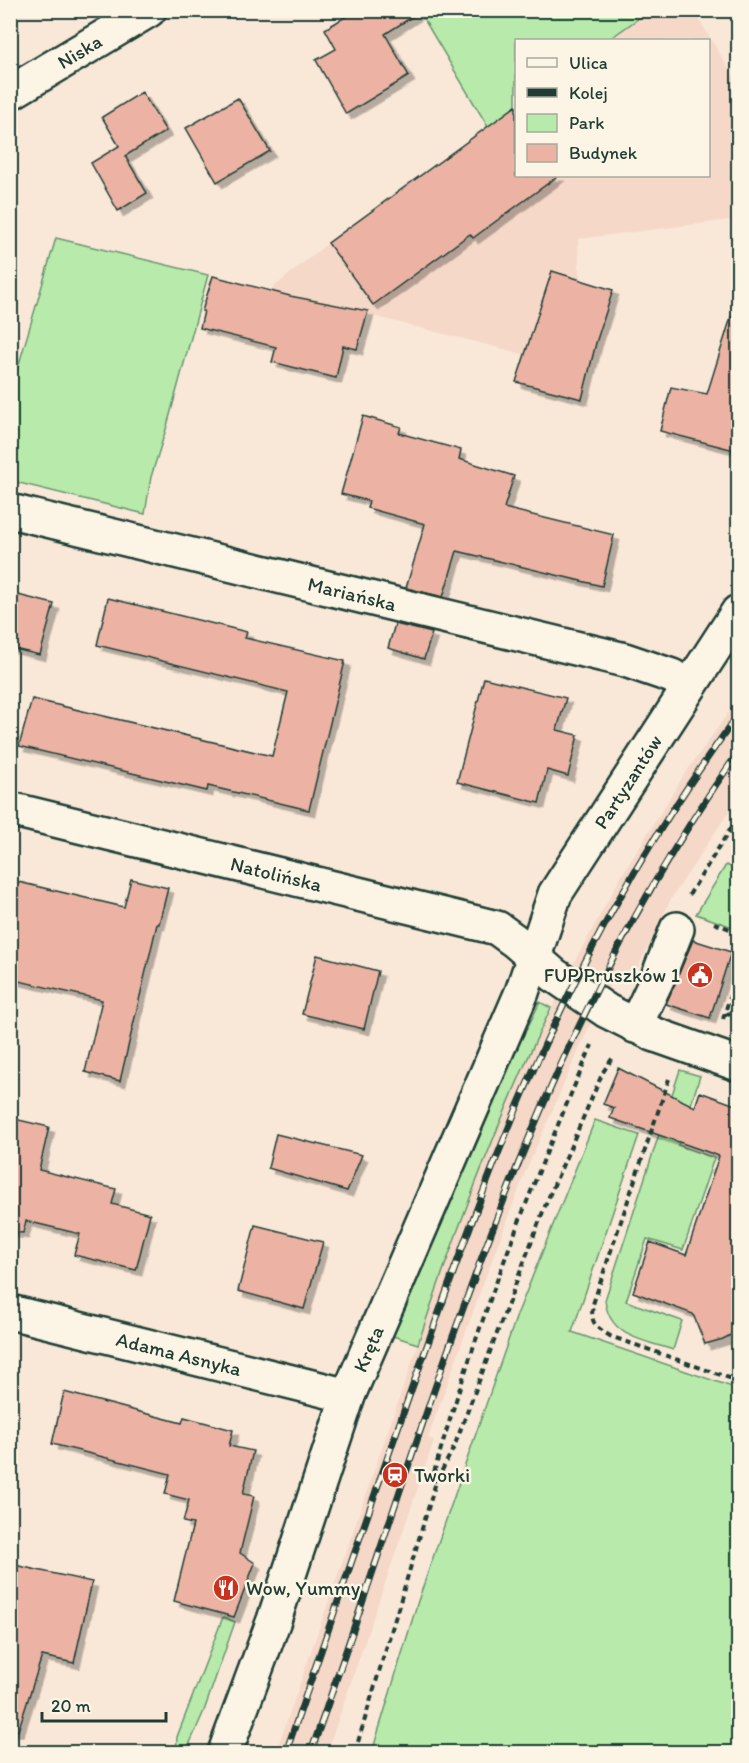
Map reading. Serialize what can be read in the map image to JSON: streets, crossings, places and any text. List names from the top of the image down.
{
  "streets": {
    "street": [
      "Niska",
      "Mariańska",
      "Partyzantów",
      "Natolińska",
      "Kręta",
      "Adama Asnyka"
    ]
  },
  "crossings": [
    ["Mariańska", "Partyzantów"],
    ["Partyzantów", "Natolińska"],
    ["Partyzantów", "Kręta"],
    ["Natolińska", "Kręta"],
    ["Kręta", "Adama Asnyka"]
  ],
  "places": {
    "public building": ["FUP Pruszków 1"],
    "station": ["Tworki"],
    "restaurant": ["Wow, Yummy"]
  },
  "legend": [
    "Ulica",
    "Kolej",
    "Park",
    "Budynek"
  ],
  "scale_bar": "20 m"
}
